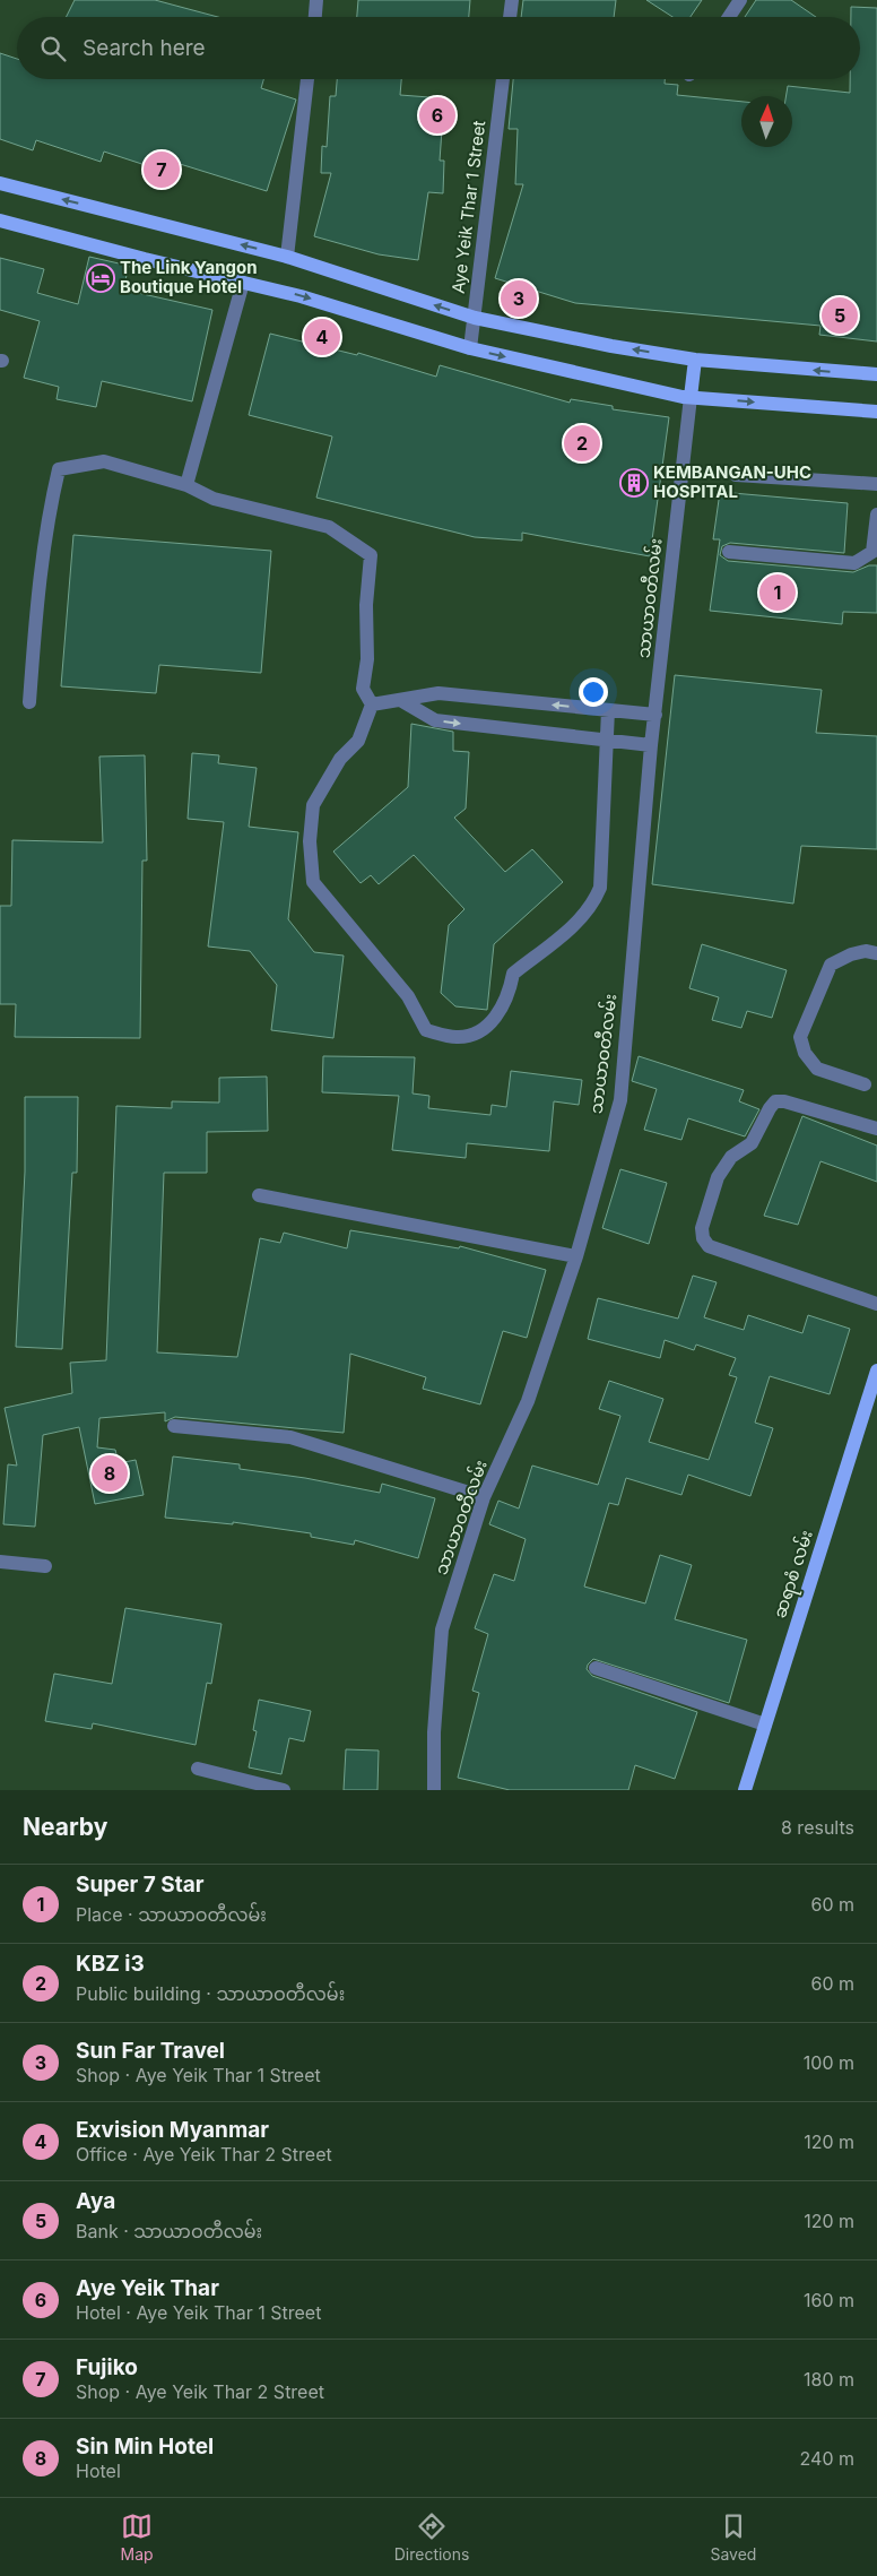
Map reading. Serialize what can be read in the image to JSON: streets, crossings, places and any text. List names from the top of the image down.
{
  "streets": {
    "main road": ["ဆရာစံ လမ်း"],
    "street": ["Aye Yeik Thar 1 Street", "သာယာဝတီလမ်း"]
  },
  "places": {
    "hotel": ["The Link Yangon Boutique Hotel"],
    "building": ["KEMBANGAN-UHC HOSPITAL"]
  },
  "north": "top",
  "page": {
    "search": "Search here",
    "pins": [
      "6",
      "7",
      "3",
      "5",
      "4",
      "2",
      "1",
      "8"
    ],
    "heading": ["Nearby", "8 results"],
    "list": [
      {
        "mark": "1",
        "name": "Super 7 Star",
        "note": "Place · သာယာဝတီလမ်း",
        "value": "60 m"
      },
      {
        "mark": "2",
        "name": "KBZ i3",
        "note": "Public building · သာယာဝတီလမ်း",
        "value": "60 m"
      },
      {
        "mark": "3",
        "name": "Sun Far Travel",
        "note": "Shop · Aye Yeik Thar 1 Street",
        "value": "100 m"
      },
      {
        "mark": "4",
        "name": "Exvision Myanmar",
        "note": "Office · Aye Yeik Thar 2 Street",
        "value": "120 m"
      },
      {
        "mark": "5",
        "name": "Aya",
        "note": "Bank · သာယာဝတီလမ်း",
        "value": "120 m"
      },
      {
        "mark": "6",
        "name": "Aye Yeik Thar",
        "note": "Hotel · Aye Yeik Thar 1 Street",
        "value": "160 m"
      },
      {
        "mark": "7",
        "name": "Fujiko",
        "note": "Shop · Aye Yeik Thar 2 Street",
        "value": "180 m"
      },
      {
        "mark": "8",
        "name": "Sin Min Hotel",
        "note": "Hotel",
        "value": "240 m"
      }
    ],
    "nav": ["Map", "Directions", "Saved"]
  }
}
